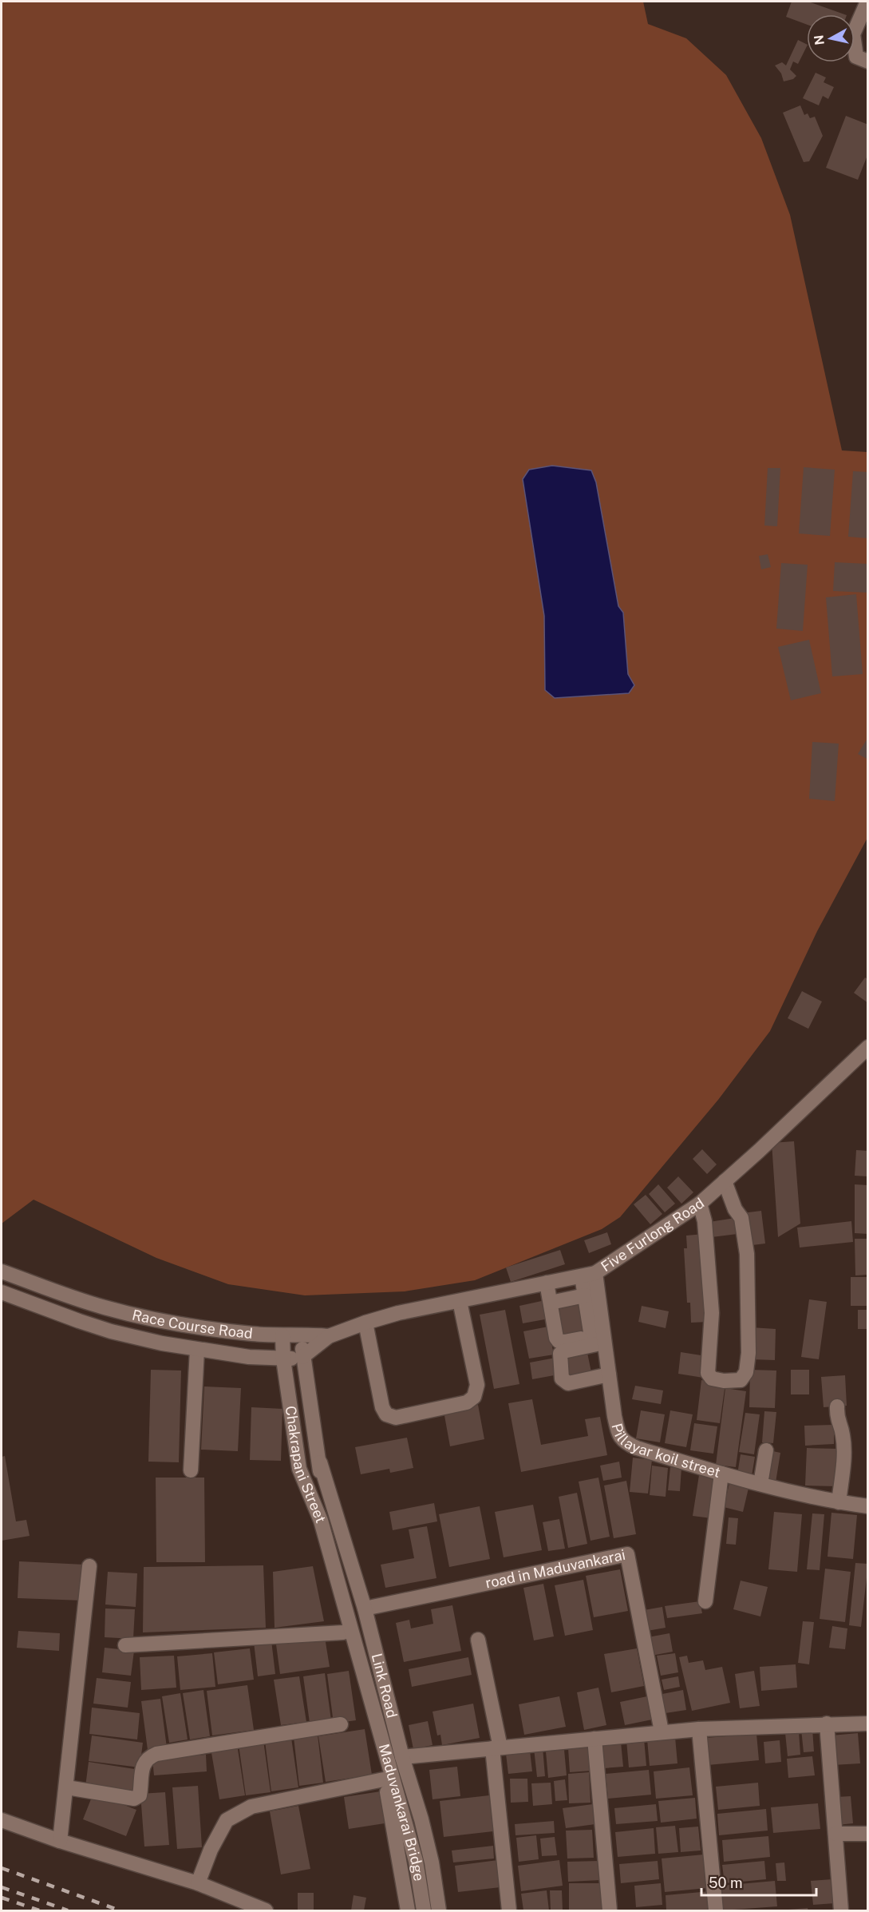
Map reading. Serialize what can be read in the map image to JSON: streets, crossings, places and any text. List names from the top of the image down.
{
  "streets": {
    "street": [
      "Five Furlong Road",
      "Race Course Road",
      "Pillayar koil street",
      "Chakrapani Street",
      "road in Maduvankarai",
      "Link Road",
      "Maduvankarai Bridge"
    ]
  },
  "crossings": [
    ["Five Furlong Road", "Race Course Road"],
    ["Five Furlong Road", "Pillayar koil street"],
    ["Five Furlong Road", "Chakrapani Street"],
    ["Race Course Road", "Chakrapani Street"],
    ["Chakrapani Street", "Link Road"],
    ["Chakrapani Street", "Maduvankarai Bridge"],
    ["road in Maduvankarai", "Link Road"]
  ],
  "scale_bar": "50 m",
  "north": "left"
}
